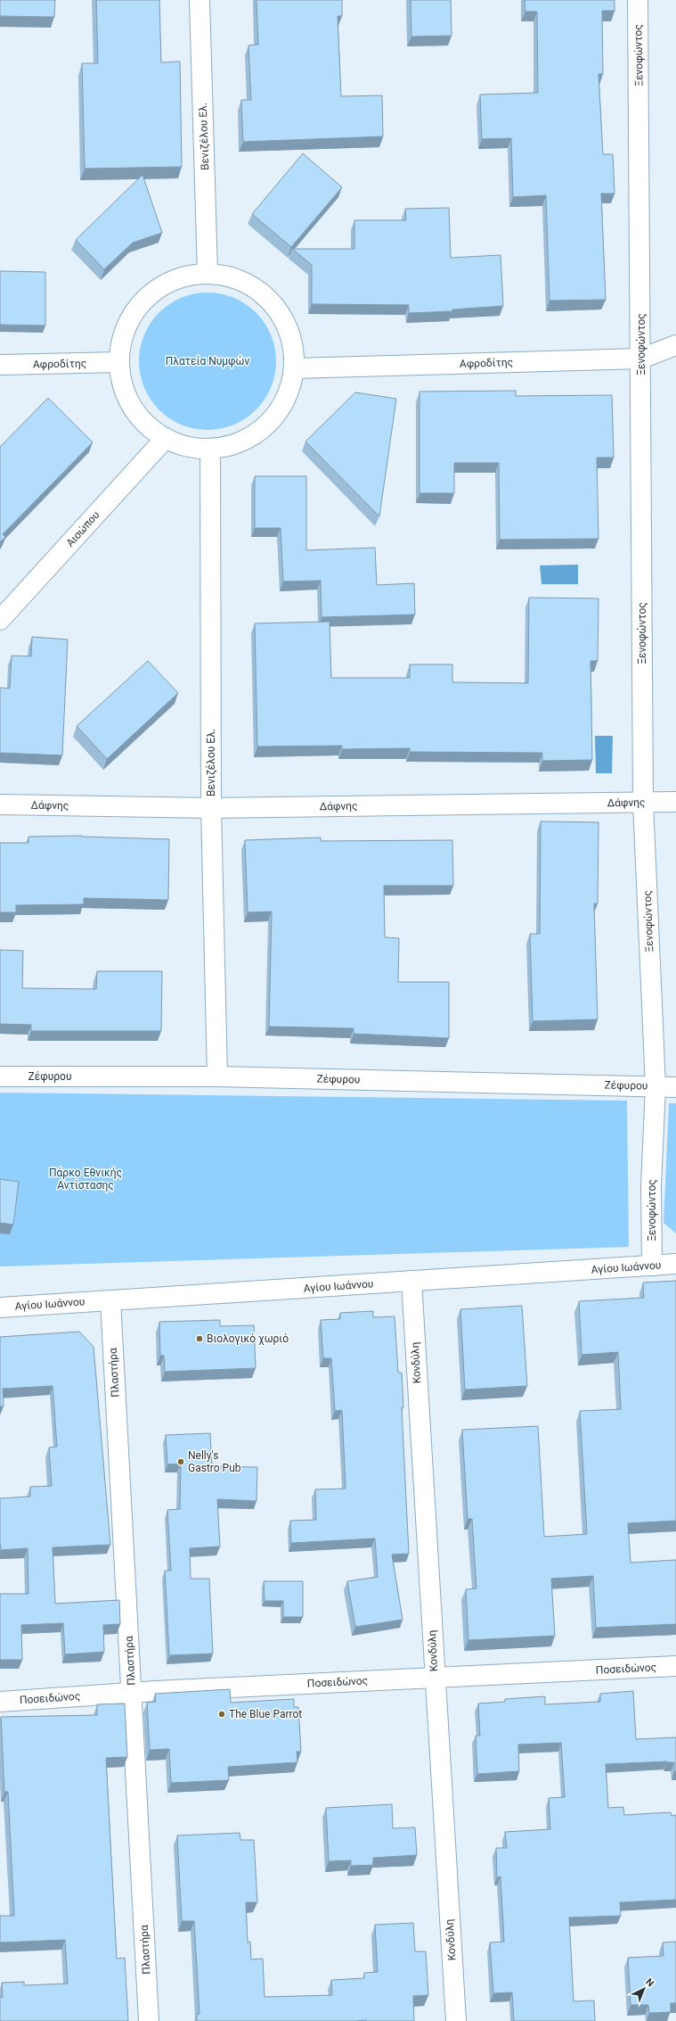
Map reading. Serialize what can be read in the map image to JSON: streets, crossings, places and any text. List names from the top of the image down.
{
  "streets": {
    "street": [
      "Ξενοφώντος",
      "Βενιζέλου Ελ.",
      "Αφροδίτης",
      "Αισώπου",
      "Δάφνης",
      "Ζέφυρου",
      "Αγίου Ιωάννου",
      "Κονδύλη",
      "Πλαστήρα",
      "Ποσειδώνος"
    ]
  },
  "crossings": [
    ["Ξενοφώντος", "Αφροδίτης"],
    ["Ξενοφώντος", "Δάφνης"],
    ["Ξενοφώντος", "Ζέφυρου"],
    ["Ξενοφώντος", "Αγίου Ιωάννου"],
    ["Βενιζέλου Ελ.", "Δάφνης"],
    ["Βενιζέλου Ελ.", "Ζέφυρου"],
    ["Αγίου Ιωάννου", "Κονδύλη"],
    ["Αγίου Ιωάννου", "Πλαστήρα"],
    ["Κονδύλη", "Ποσειδώνος"],
    ["Πλαστήρα", "Ποσειδώνος"]
  ],
  "parks": ["Πλατεία Νυμφών", "Πάρκο Εθνικής Αντίστασης"],
  "places": ["Βιολογικό χωριό", "Nelly's Gastro Pub", "The Blue Parrot"],
  "north": "top right"
}
